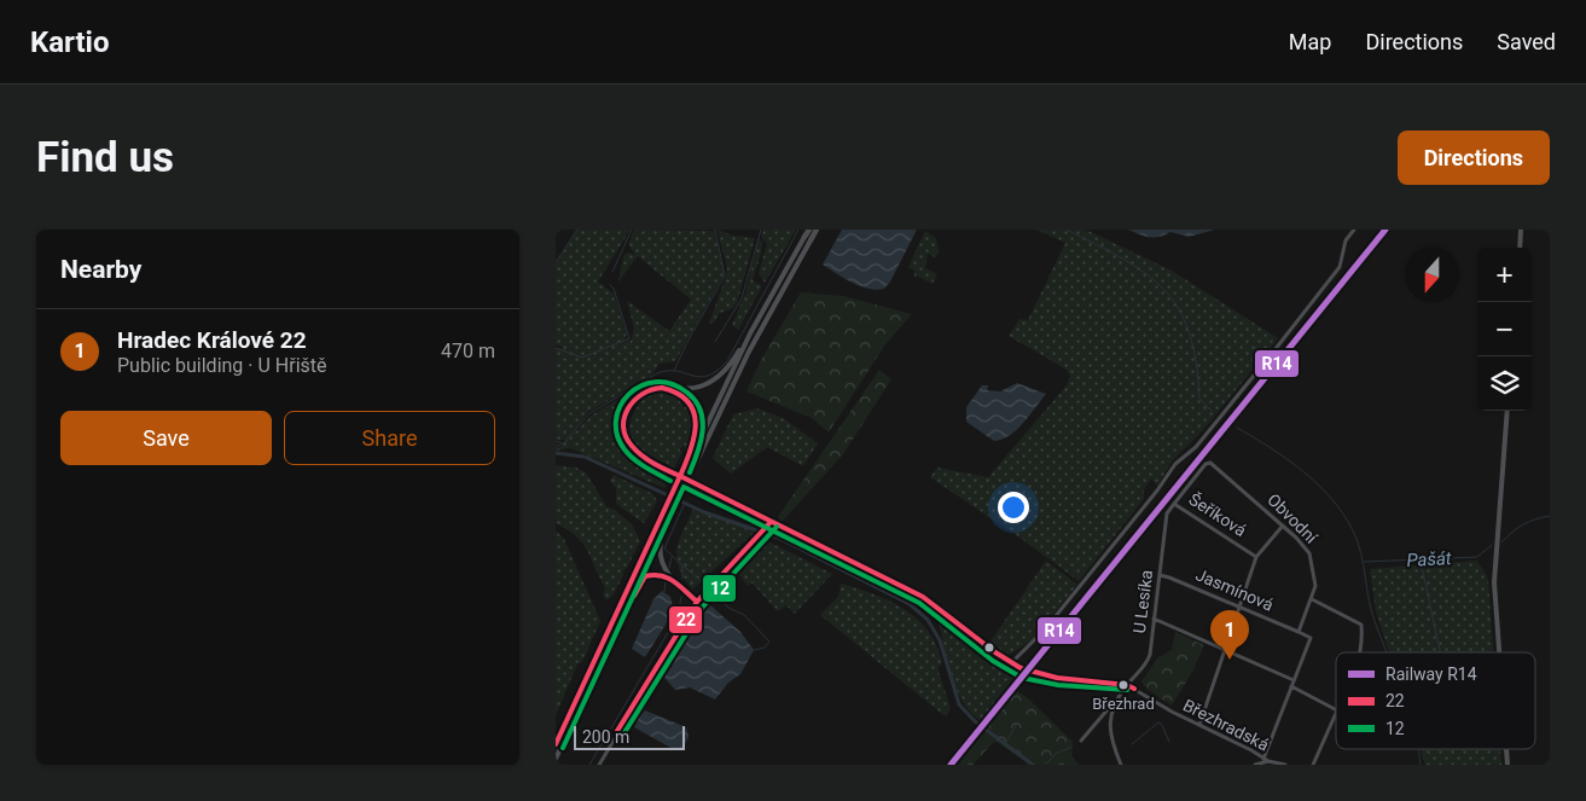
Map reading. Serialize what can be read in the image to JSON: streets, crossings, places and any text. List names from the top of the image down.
{
  "streets": {
    "street": [
      "Šeříková",
      "Obvodní",
      "Jasmínová",
      "U Lesíka",
      "Březhradská"
    ]
  },
  "crossings": [
    ["Šeříková", "Obvodní"],
    ["Šeříková", "U Lesíka"],
    ["Obvodní", "Jasmínová"],
    ["Jasmínová", "U Lesíka"],
    ["U Lesíka", "Březhradská"]
  ],
  "water": ["Pašát"],
  "places": ["Březhrad"],
  "lines": ["rail line R14", "transit line 12", "transit line 22"],
  "legend": ["Railway R14", "22", "12"],
  "scale_bar": "200 m",
  "north": "bottom",
  "page": {
    "header": "Kartio",
    "nav": ["Map", "Directions", "Saved"],
    "buttons": [
      "Directions",
      ["Save", "Share"]
    ],
    "title": "Find us",
    "heading": "Nearby",
    "map_buttons": ["+", "−"],
    "list": [
      {
        "mark": "1",
        "name": "Hradec Králové 22",
        "note": "Public building · U Hřiště",
        "value": "470 m"
      }
    ],
    "pins": "1",
    "scale": "200 m"
  }
}
